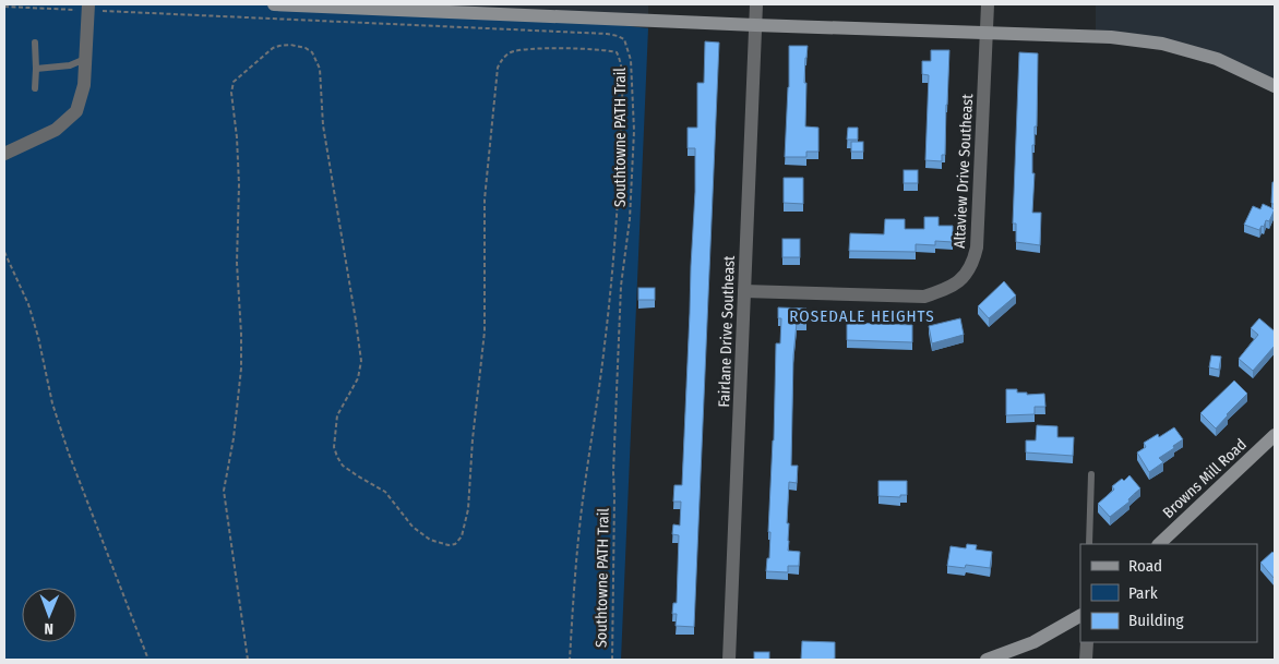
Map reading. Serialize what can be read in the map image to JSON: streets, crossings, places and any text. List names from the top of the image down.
{
  "streets": {
    "main road": ["Browns Mill Road"],
    "street": ["Altaview Drive Southeast", "Fairlane Drive Southeast"],
    "path": ["Southtowne PATH Trail"]
  },
  "crossings": [
    ["Altaview Drive Southeast", "Fairlane Drive Southeast"]
  ],
  "districts": ["ROSEDALE HEIGHTS"],
  "legend": ["Road", "Park", "Building"],
  "north": "bottom"
}
